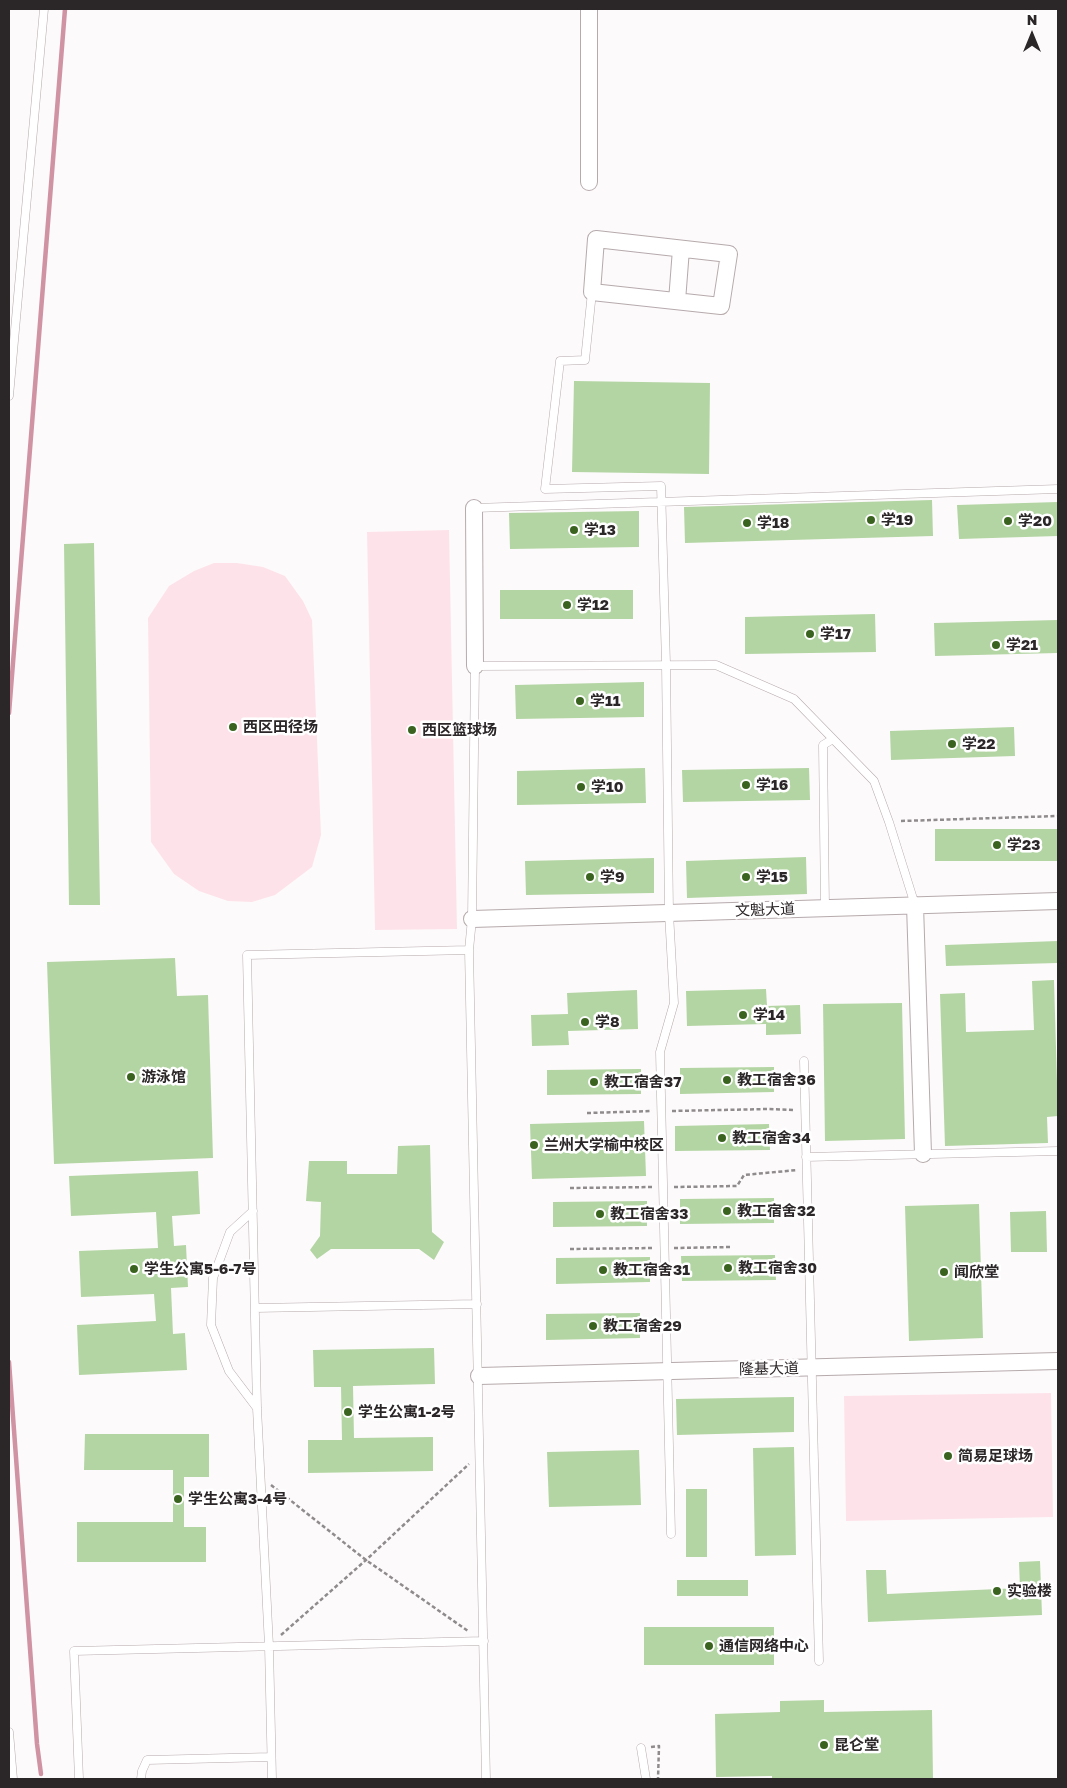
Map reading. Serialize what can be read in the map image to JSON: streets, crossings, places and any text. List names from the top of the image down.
{
  "streets": {
    "street": ["文魁大道", "隆基大道"]
  },
  "places": [
    "学19",
    "学20",
    "学18",
    "学13",
    "学12",
    "学17",
    "学21",
    "学11",
    "西区田径场",
    "西区篮球场",
    "学22",
    "学16",
    "学10",
    "学23",
    "学9",
    "学15",
    "学14",
    "学8",
    "游泳馆",
    "教工宿舍36",
    "教工宿舍37",
    "教工宿舍34",
    "兰州大学榆中校区",
    "教工宿舍32",
    "教工宿舍33",
    "教工宿舍30",
    "学生公寓5-6-7号",
    "教工宿舍31",
    "闻欣堂",
    "教工宿舍29",
    "学生公寓1-2号",
    "简易足球场",
    "学生公寓3-4号",
    "实验楼",
    "通信网络中心",
    "昆仑堂"
  ],
  "north": "top"
}
